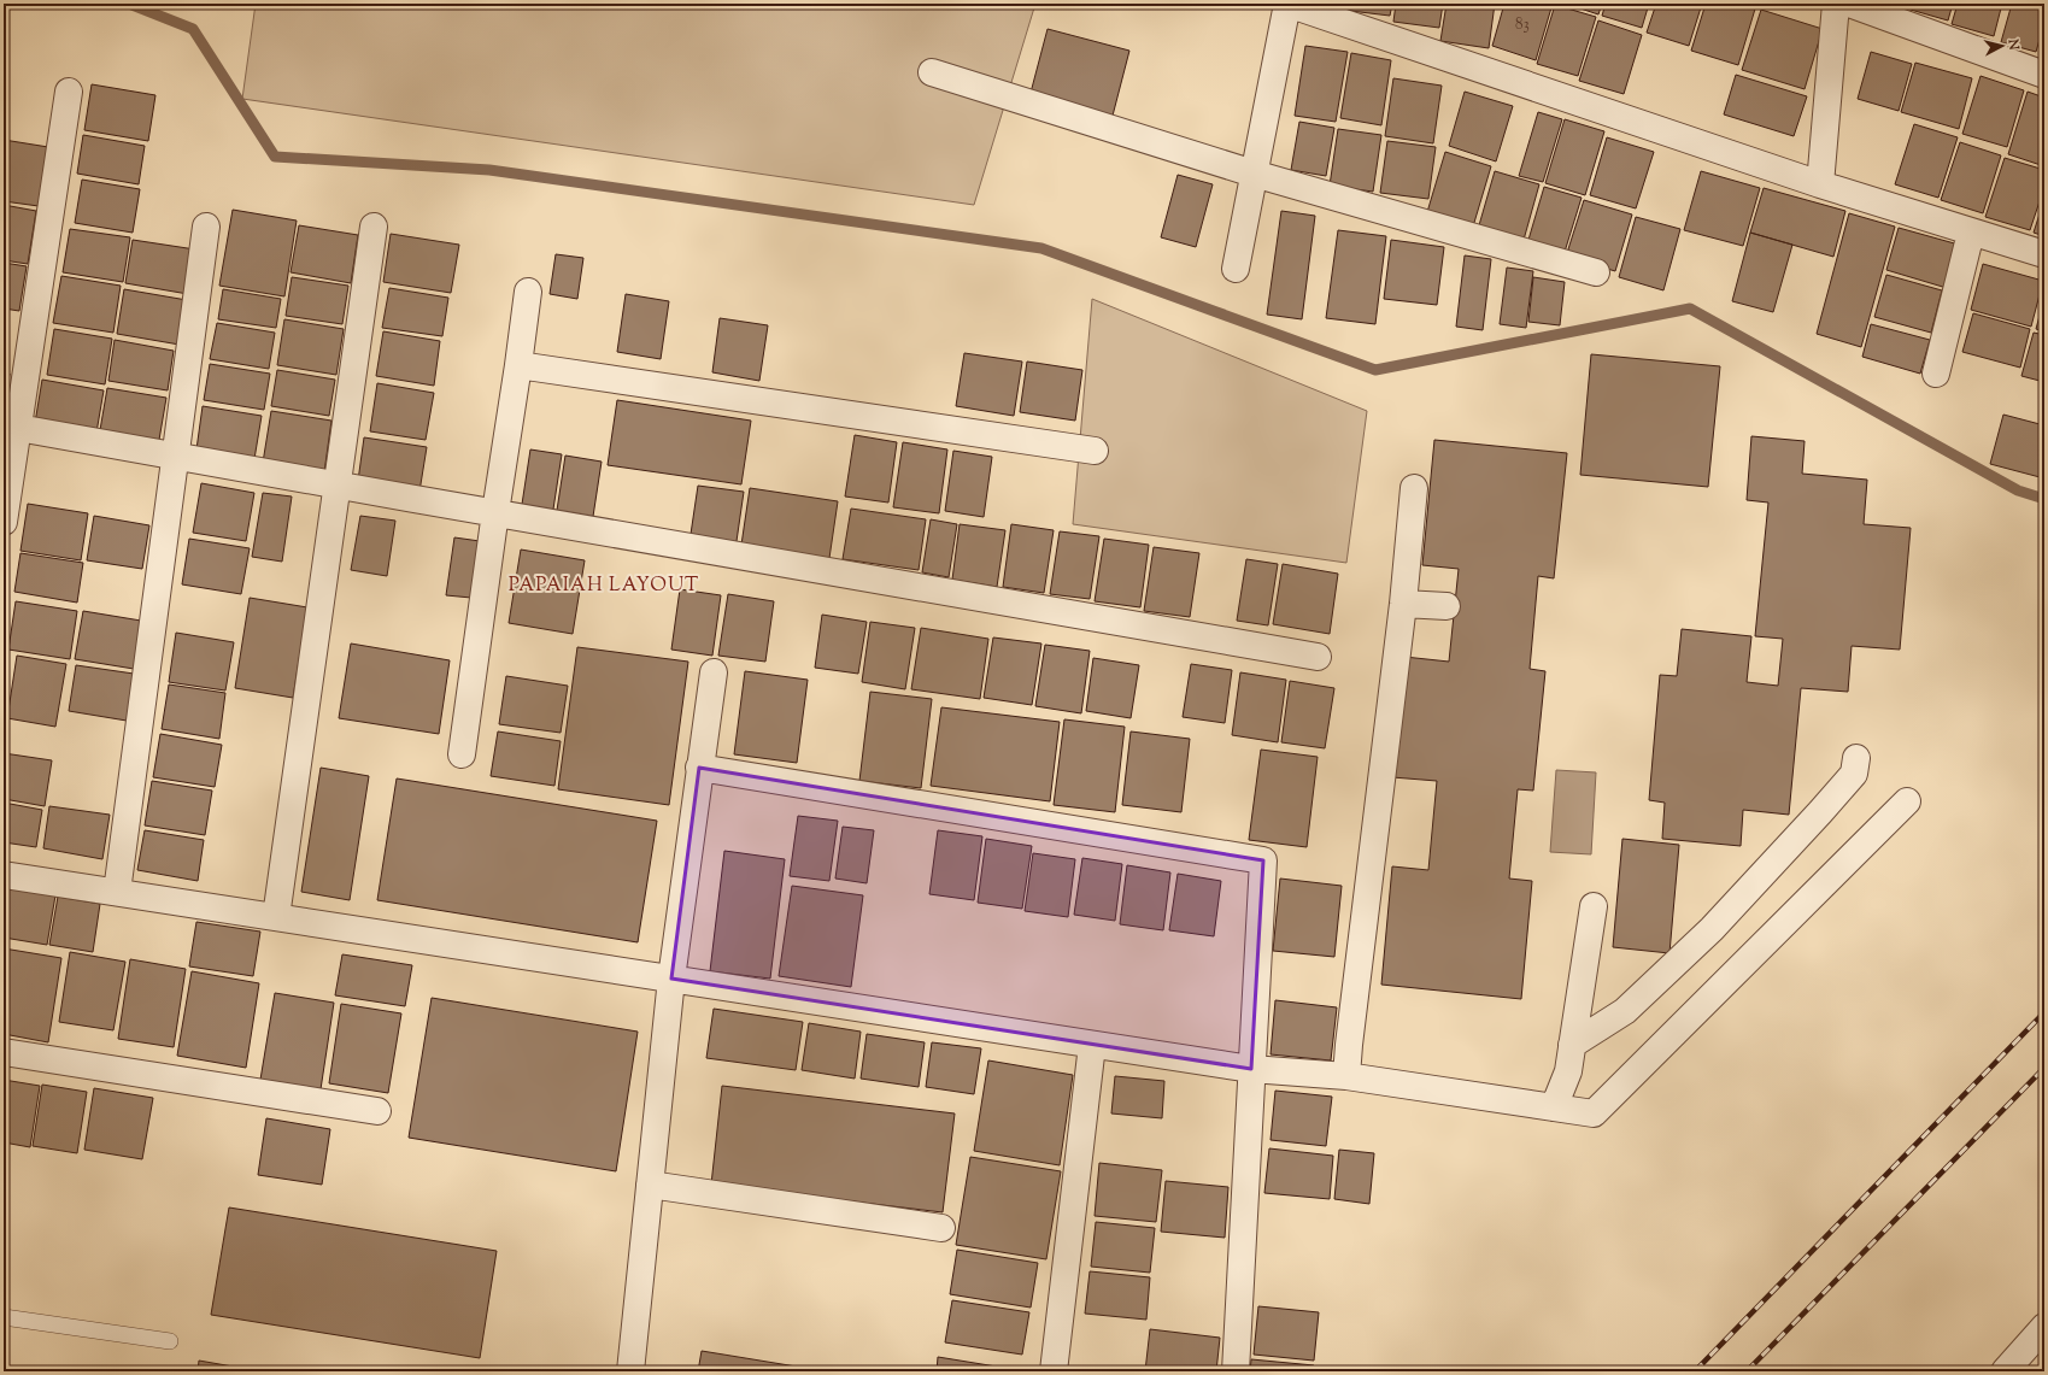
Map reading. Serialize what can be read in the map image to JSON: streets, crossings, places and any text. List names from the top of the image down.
{
  "districts": ["PAPAIAH LAYOUT"],
  "house_numbers": ["83"],
  "north": "right"
}
